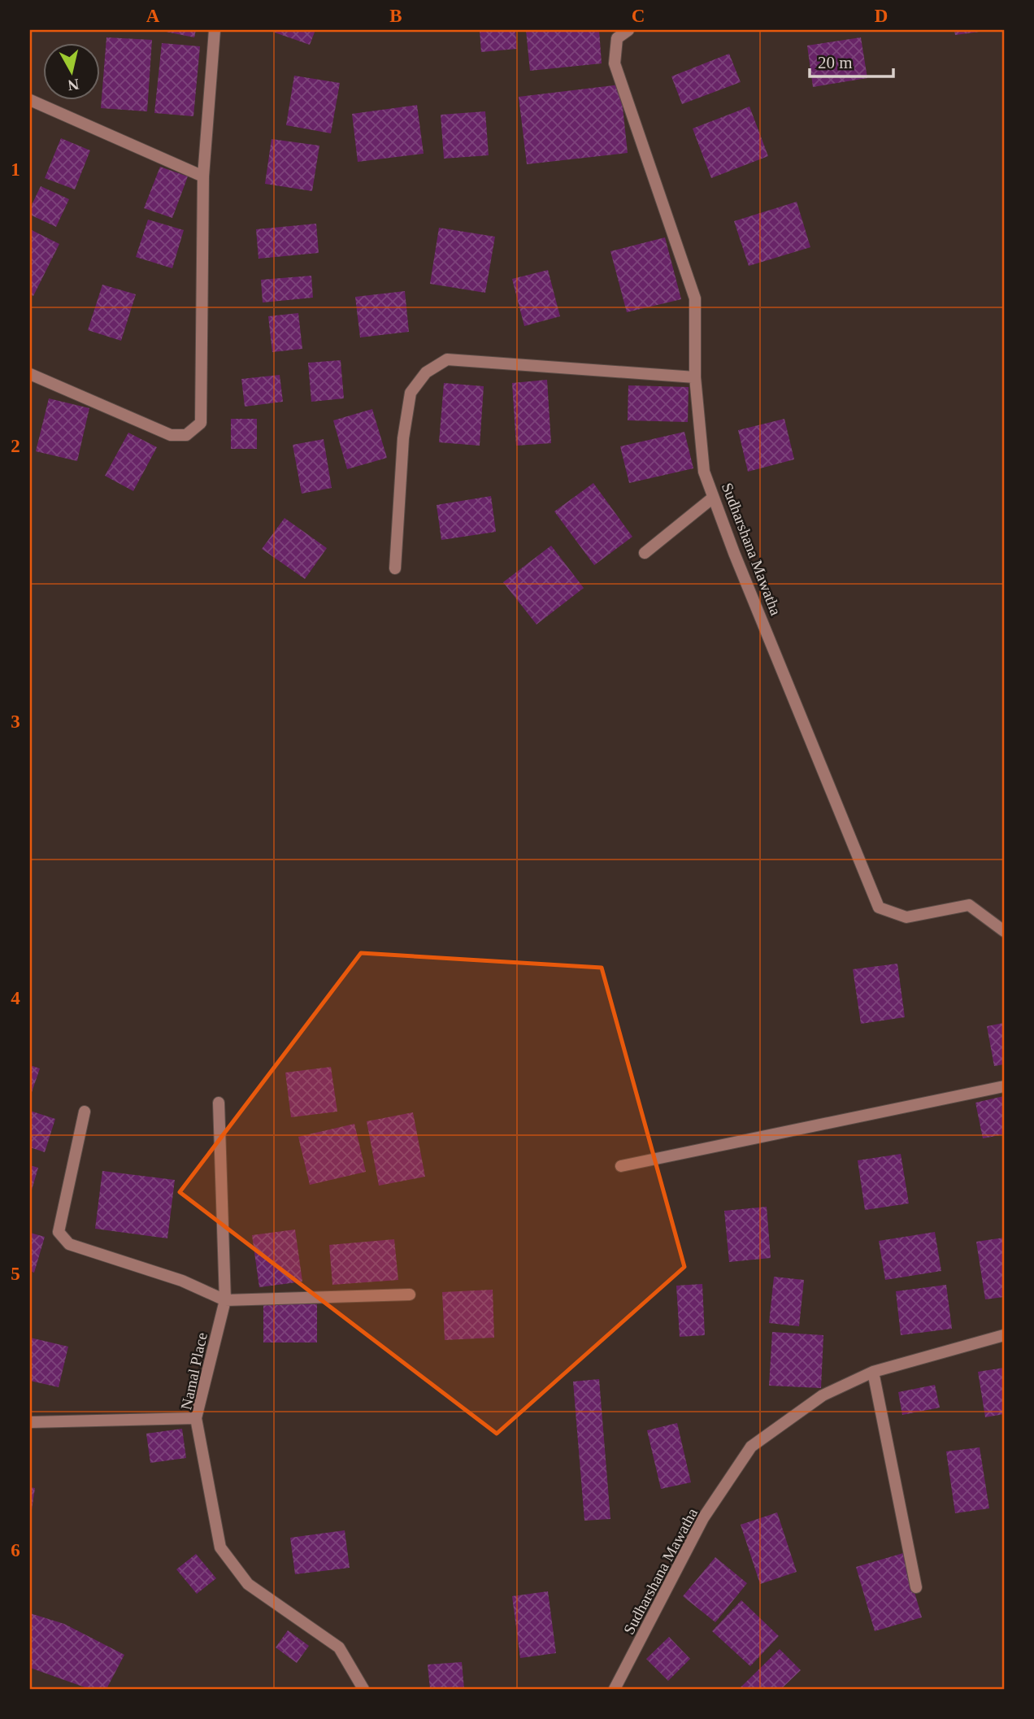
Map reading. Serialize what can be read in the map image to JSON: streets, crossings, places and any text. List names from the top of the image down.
{
  "streets": {
    "street": ["Sudharshana Mawatha", "Namal Place"]
  },
  "scale_bar": "20 m",
  "north": "bottom",
  "grid": {
    "columns": [
      "A",
      "B",
      "C",
      "D"
    ],
    "rows": [
      "1",
      "2",
      "3",
      "4",
      "5",
      "6"
    ]
  }
}
